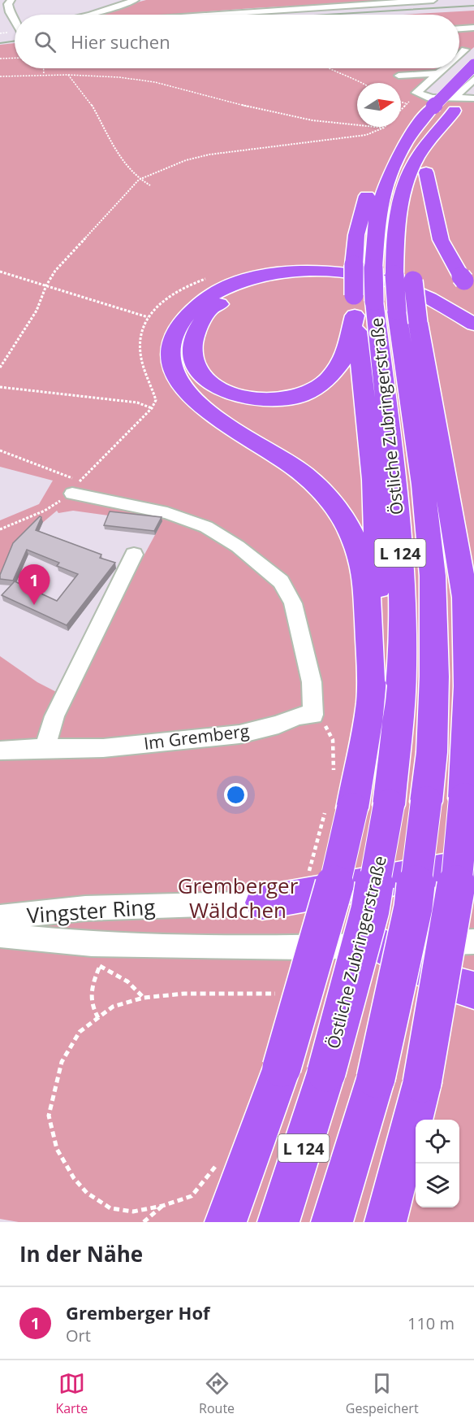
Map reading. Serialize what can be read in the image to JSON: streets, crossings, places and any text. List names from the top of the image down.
{
  "streets": {
    "highway": ["Östliche Zubringerstraße", "L 124"],
    "street": ["Im Gremberg", "Vingster Ring"]
  },
  "parks": ["Gremberger Wäldchen"],
  "north": "right",
  "page": {
    "search": "Hier suchen",
    "pins": "1",
    "heading": "In der Nähe",
    "list": [
      {
        "mark": "1",
        "name": "Gremberger Hof",
        "note": "Ort",
        "value": "110 m"
      }
    ],
    "nav": ["Karte", "Route", "Gespeichert"]
  }
}
